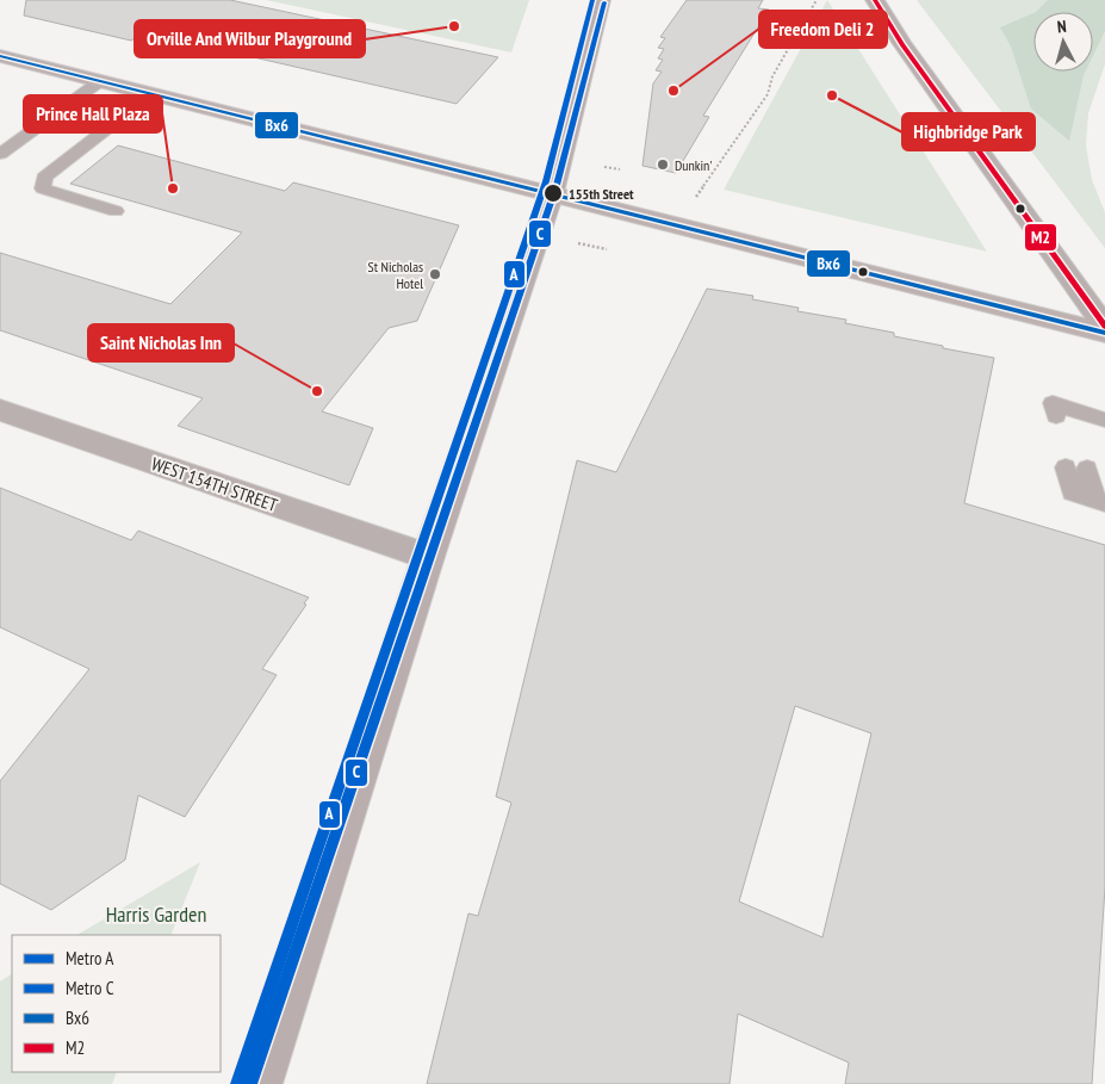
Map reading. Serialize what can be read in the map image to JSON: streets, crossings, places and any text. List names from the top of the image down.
{
  "streets": {
    "street": ["WEST 154TH STREET"]
  },
  "parks": ["Harris Garden"],
  "places": [
    "Orville And Wilbur Playground",
    "Freedom Deli 2",
    "Highbridge Park",
    "Dunkin'",
    "Prince Hall Plaza",
    "155th Street",
    "St Nicholas Hotel",
    "Saint Nicholas Inn"
  ],
  "lines": [
    "metro line A",
    "transit line M2",
    "metro line C",
    "transit line Bx6"
  ],
  "legend": [
    "Metro A",
    "Metro C",
    "Bx6",
    "M2"
  ],
  "north": "top"
}
